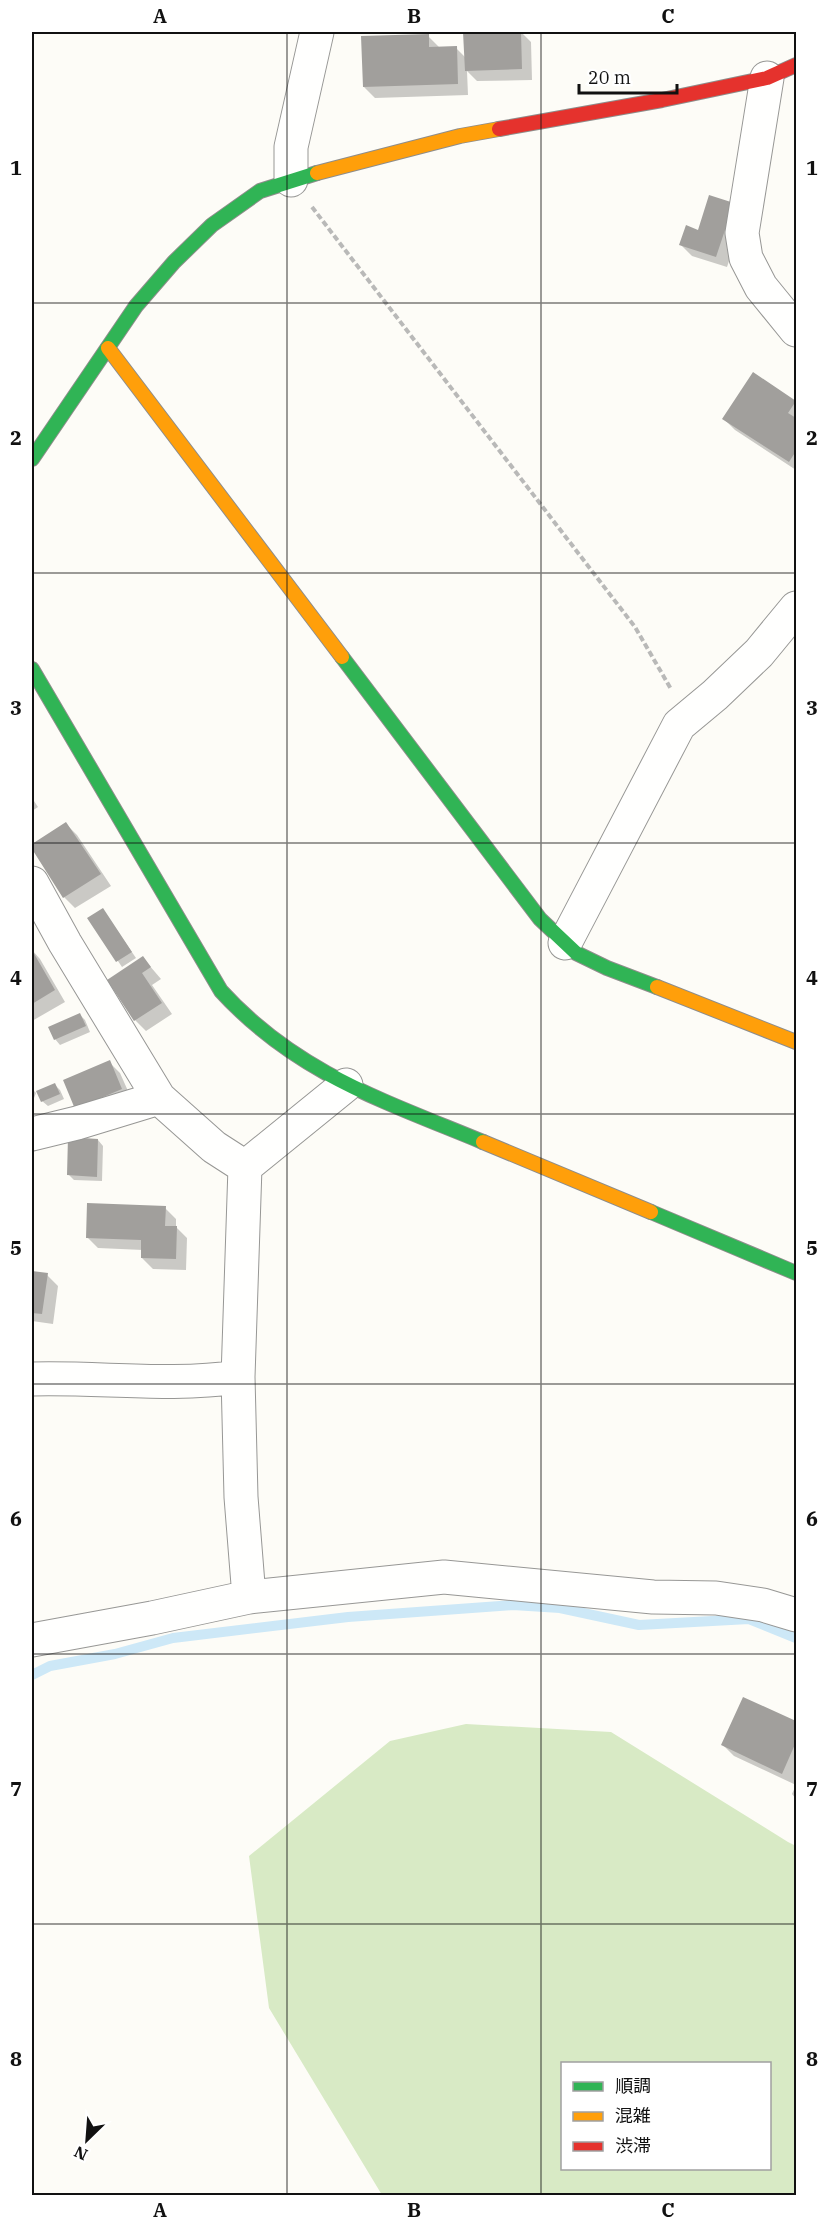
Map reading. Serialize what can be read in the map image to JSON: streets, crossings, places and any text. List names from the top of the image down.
{
  "legend": ["順調", "混雑", "渋滞"],
  "scale_bar": "20 m",
  "north": "bottom left",
  "grid": {
    "columns": ["A", "B", "C"],
    "rows": [
      "1",
      "2",
      "3",
      "4",
      "5",
      "6",
      "7",
      "8"
    ]
  }
}
